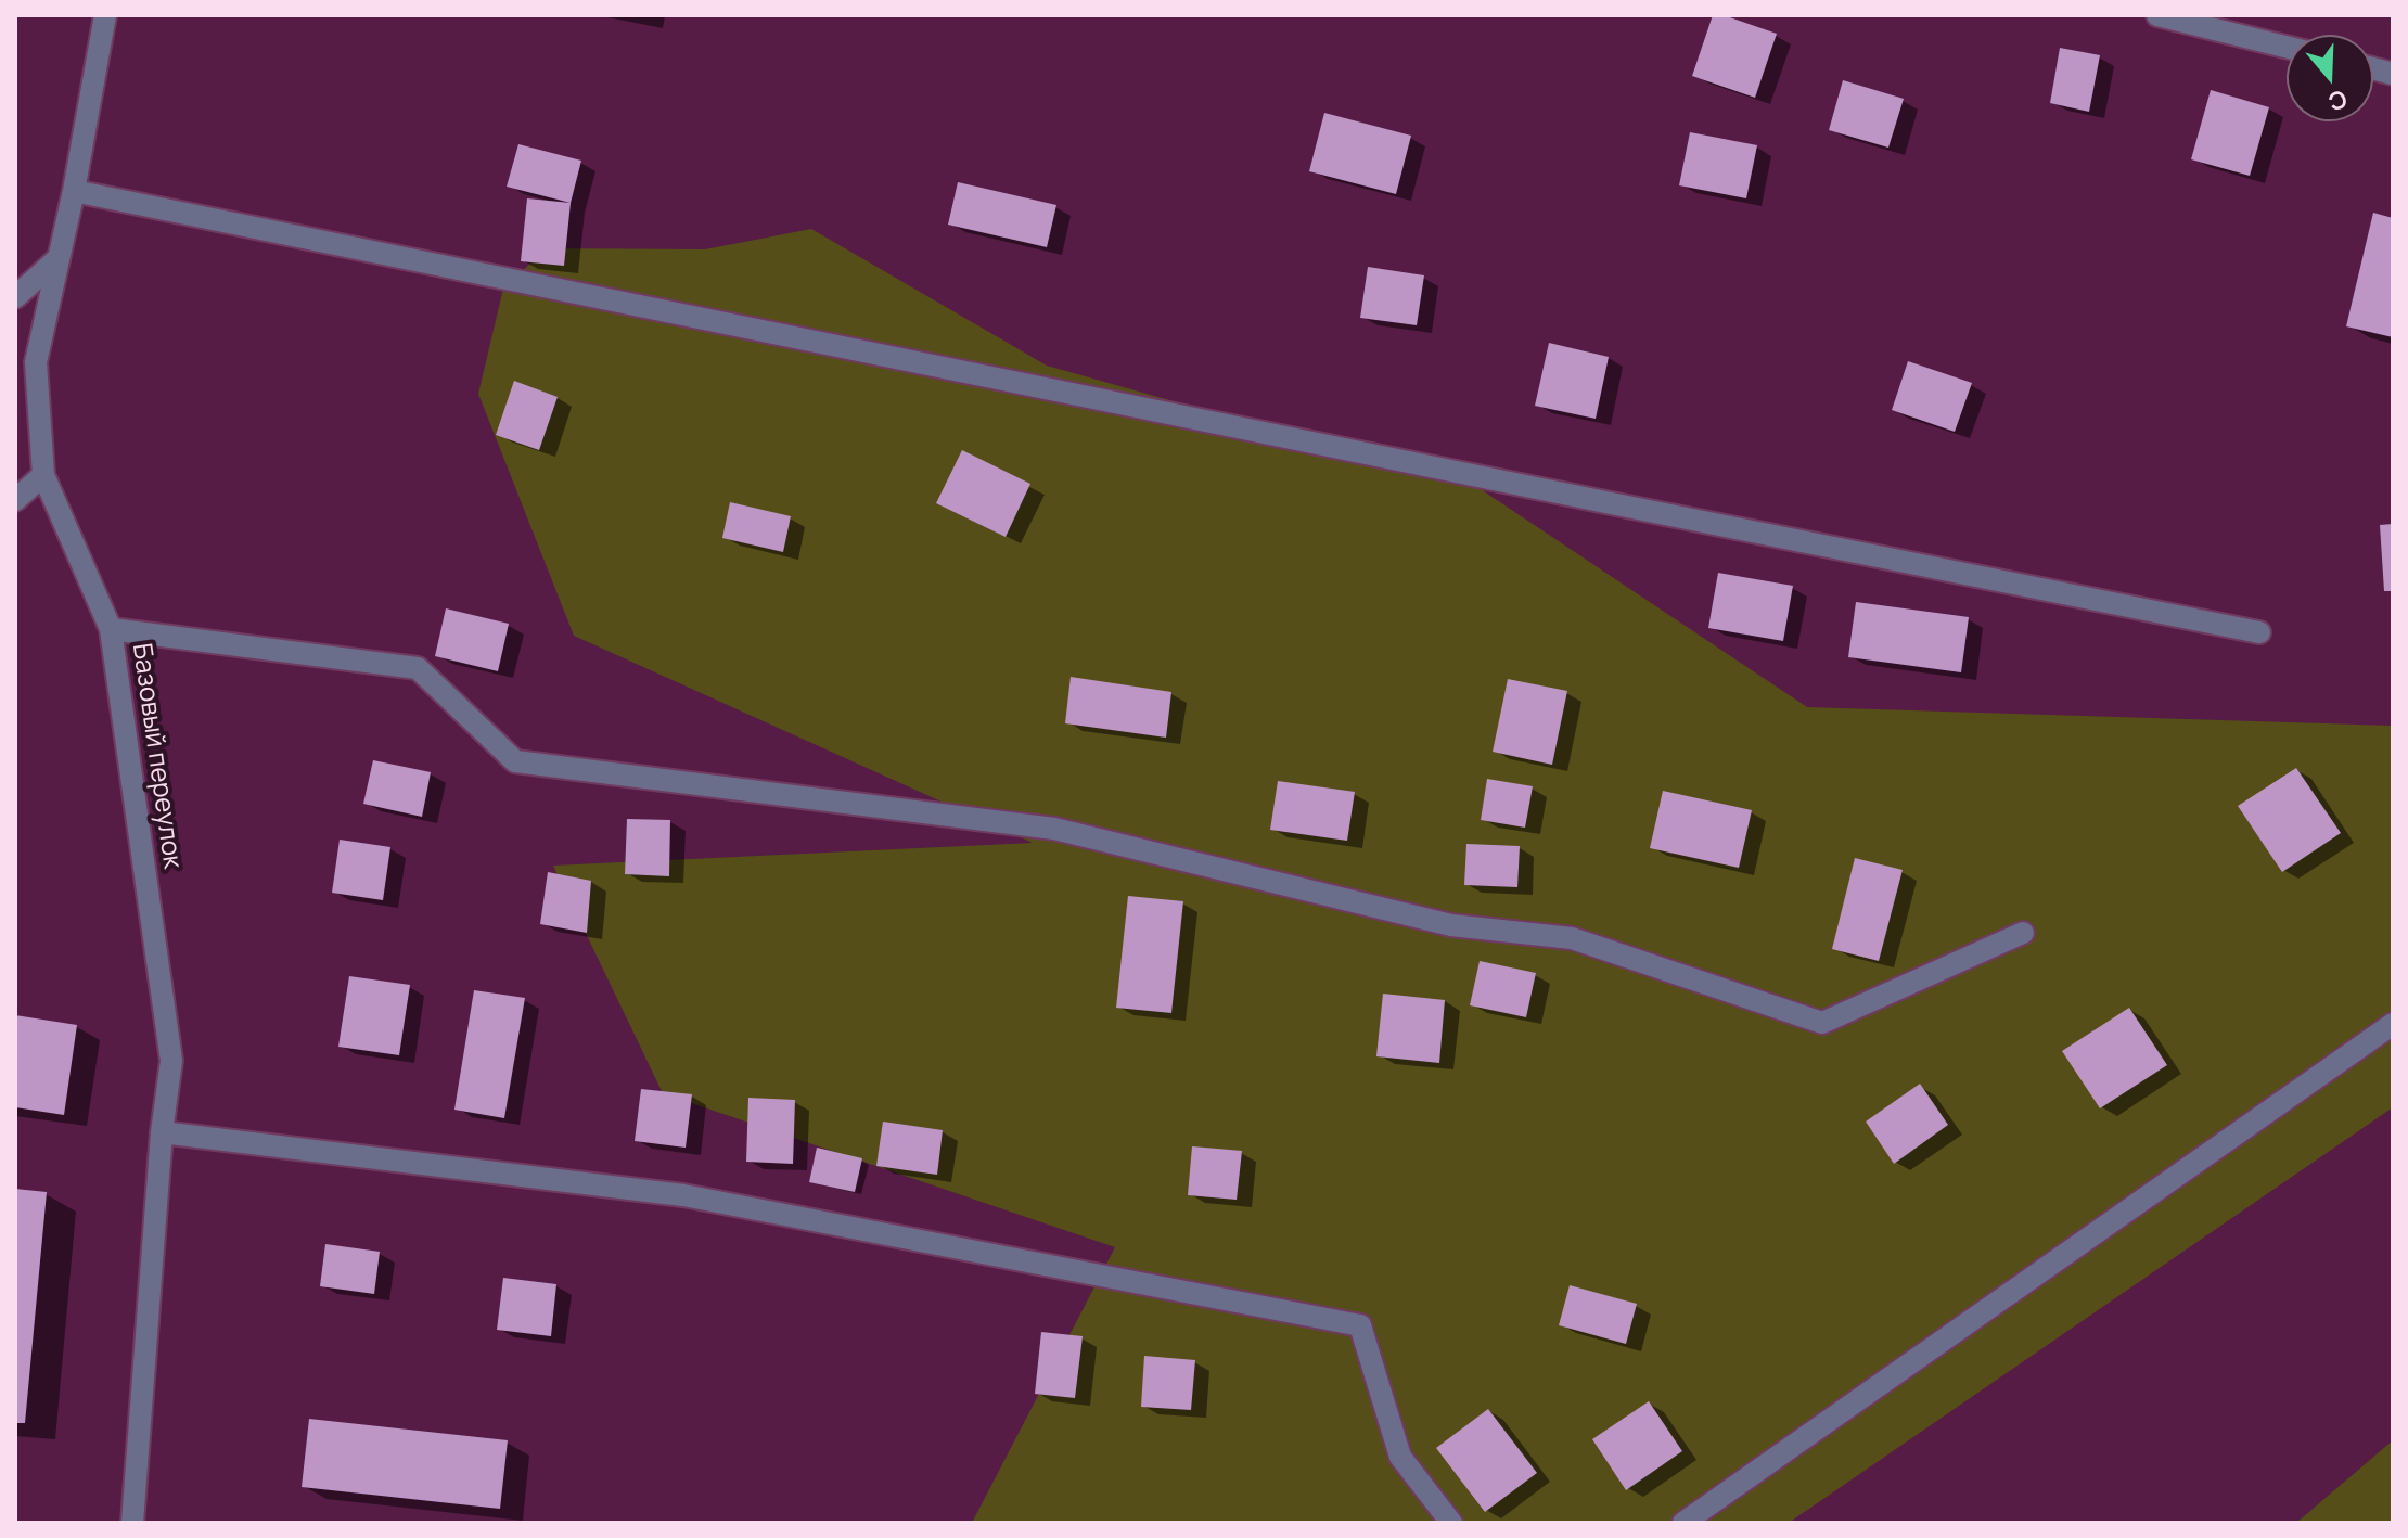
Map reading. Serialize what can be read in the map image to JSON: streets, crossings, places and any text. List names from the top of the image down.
{
  "streets": {
    "street": ["Базовый переулок"]
  },
  "north": "bottom"
}
